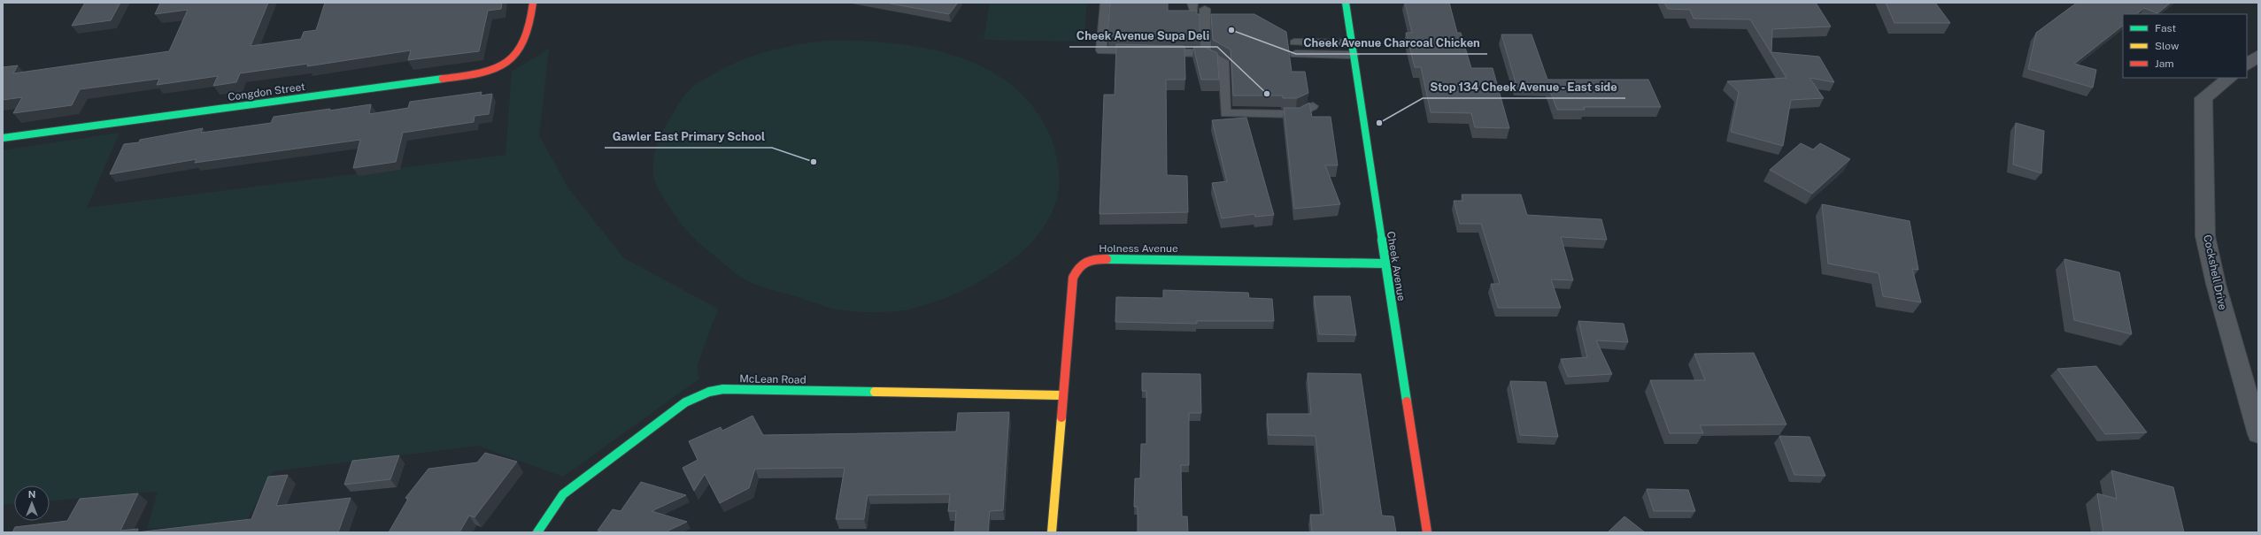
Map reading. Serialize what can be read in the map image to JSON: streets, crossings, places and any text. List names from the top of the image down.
{
  "streets": {
    "street": [
      "Congdon Street",
      "Holness Avenue",
      "Cheek Avenue",
      "Cockshell Drive",
      "McLean Road"
    ]
  },
  "crossings": [
    ["Holness Avenue", "Cheek Avenue"],
    ["Holness Avenue", "McLean Road"]
  ],
  "places": [
    "Cheek Avenue Charcoal Chicken",
    "Cheek Avenue Supa Deli",
    "Stop 134 Cheek Avenue - East side",
    "Gawler East Primary School"
  ],
  "legend": ["Fast", "Slow", "Jam"],
  "north": "top"
}
